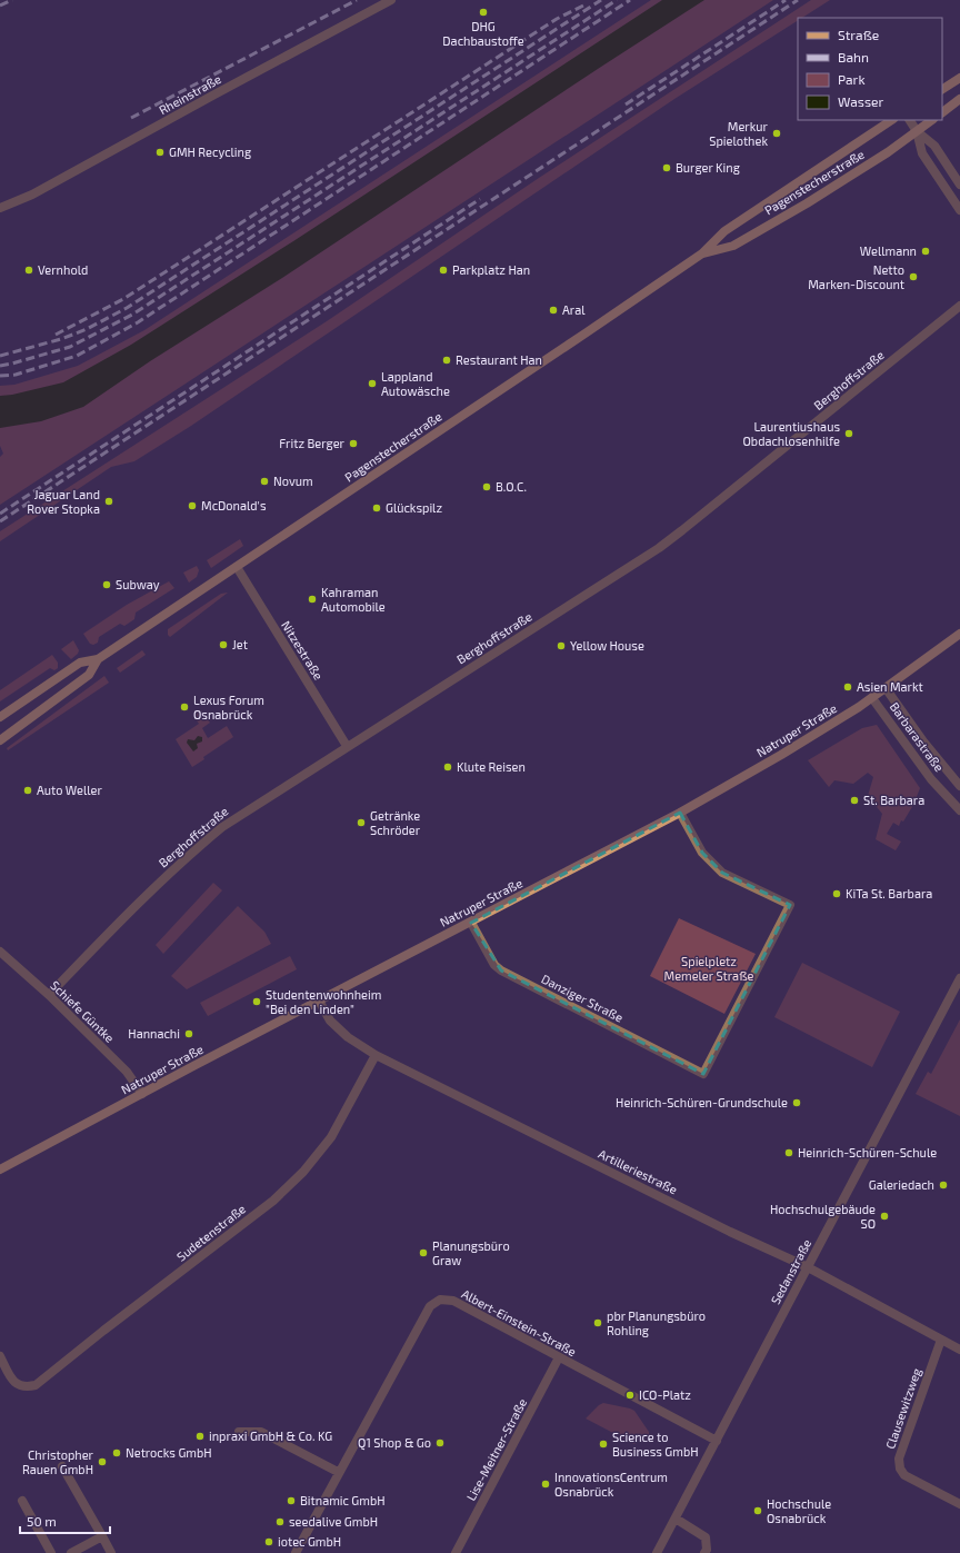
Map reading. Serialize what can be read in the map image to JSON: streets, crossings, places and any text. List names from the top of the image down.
{
  "streets": {
    "main road": ["Pagenstecherstraße", "Natruper Straße"],
    "street": [
      "Rheinstraße",
      "Berghoffstraße",
      "Nitzestraße",
      "Barbarastraße",
      "Danziger Straße",
      "Schiefe Güntke",
      "Artilleriestraße",
      "Sudetenstraße",
      "Sedanstraße",
      "Albert-Einstein-Straße",
      "Clausewitzweg",
      "Lise-Meitner-Straße"
    ]
  },
  "crossings": [
    ["Pagenstecherstraße", "Nitzestraße"],
    ["Berghoffstraße", "Nitzestraße"],
    ["Berghoffstraße", "Schiefe Güntke"],
    ["Natruper Straße", "Barbarastraße"],
    ["Natruper Straße", "Danziger Straße"],
    ["Natruper Straße", "Schiefe Güntke"],
    ["Natruper Straße", "Artilleriestraße"],
    ["Artilleriestraße", "Sudetenstraße"],
    ["Artilleriestraße", "Sedanstraße"],
    ["Artilleriestraße", "Clausewitzweg"],
    ["Sedanstraße", "Albert-Einstein-Straße"],
    ["Albert-Einstein-Straße", "Lise-Meitner-Straße"]
  ],
  "parks": ["Spielpletz Memeler Straße"],
  "places": [
    "DHG Dachbaustoffe",
    "Merkur Spielothek",
    "GMH Recycling",
    "Burger King",
    "Wellmann",
    "Vernhold",
    "Parkplatz Han",
    "Netto Marken-Discount",
    "Aral",
    "Restaurant Han",
    "Lappland Autowäsche",
    "Laurentiushaus Obdachlosenhilfe",
    "Fritz Berger",
    "Novum",
    "B.O.C.",
    "Jaguar Land Rover Stopka",
    "McDonald's",
    "Glückspilz",
    "Subway",
    "Kahraman Automobile",
    "Jet",
    "Yellow House",
    "Asien Markt",
    "Lexus Forum Osnabrück",
    "Klute Reisen",
    "Auto Weller",
    "St. Barbara",
    "Getränke Schröder",
    "KiTa St. Barbara",
    "Studentenwohnheim \"Bei den Linden\"",
    "Hannachi",
    "Heinrich-Schüren-Grundschule",
    "Heinrich-Schüren-Schule",
    "Galeriedach",
    "Hochschulgebäude SO",
    "Planungsbüro Graw",
    "pbr Planungsbüro Rohling",
    "ICO-Platz",
    "inpraxi GmbH & Co. KG",
    "Q1 Shop & Go",
    "Science to Business GmbH",
    "Netrocks GmbH",
    "Christopher Rauen GmbH",
    "InnovationsCentrum Osnabrück",
    "Bitnamic GmbH",
    "Hochschule Osnabrück",
    "seedalive GmbH",
    "iotec GmbH"
  ],
  "legend": [
    "Straße",
    "Bahn",
    "Park",
    "Wasser"
  ],
  "scale_bar": "50 m"
}
